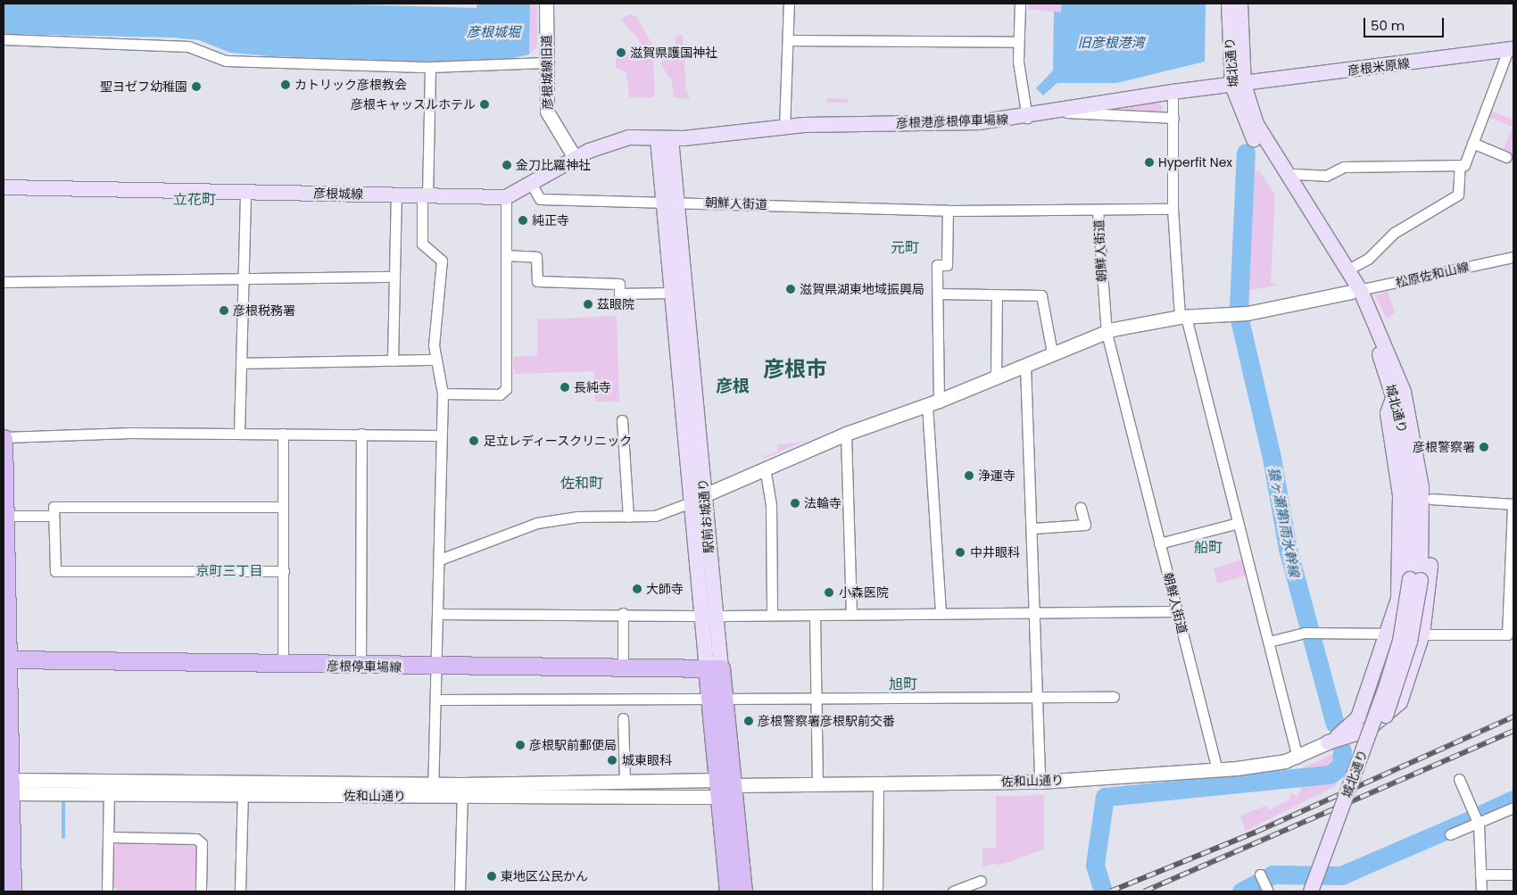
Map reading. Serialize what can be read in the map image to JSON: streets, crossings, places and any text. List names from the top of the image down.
{
  "streets": {
    "main road": [
      "城北通り",
      "彦根米原線",
      "彦根港彦根停車場線",
      "彦根城線",
      "駅前お城通り",
      "彦根停車場線"
    ],
    "street": [
      "彦根城線旧道",
      "朝鮮人街道",
      "松原佐和山線",
      "佐和山通り"
    ]
  },
  "crossings": [
    ["城北通り", "彦根米原線"],
    ["城北通り", "彦根港彦根停車場線"],
    ["城北通り", "松原佐和山線"],
    ["彦根米原線", "彦根港彦根停車場線"],
    ["彦根城線旧道", "彦根城線"],
    ["彦根港彦根停車場線", "彦根城線"],
    ["彦根港彦根停車場線", "駅前お城通り"],
    ["彦根城線", "朝鮮人街道"],
    ["彦根城線", "駅前お城通り"],
    ["朝鮮人街道", "駅前お城通り"],
    ["朝鮮人街道", "佐和山通り"],
    ["駅前お城通り", "彦根停車場線"],
    ["駅前お城通り", "佐和山通り"]
  ],
  "districts": [
    "立花町",
    "元町",
    "彦根市",
    "彦根",
    "佐和町",
    "船町",
    "京町三丁目",
    "旭町"
  ],
  "water": ["彦根城堀", "旧彦根港湾", "猿ヶ瀬第1雨水幹線"],
  "places": [
    "滋賀県護国神社",
    "カトリック彦根教会",
    "聖ヨゼフ幼稚園",
    "彦根キャッスルホテル",
    "Hyperfit Nex",
    "金刀比羅神社",
    "純正寺",
    "滋賀県湖東地域振興局",
    "茲眼院",
    "彦根税務署",
    "長純寺",
    "足立レディースクリニック",
    "彦根警察署",
    "浄運寺",
    "法輪寺",
    "中井眼科",
    "大師寺",
    "小森医院",
    "彦根警察署彦根駅前交番",
    "彦根駅前郵便局",
    "城東眼科",
    "東地区公民かん"
  ],
  "scale_bar": "50 m"
}
